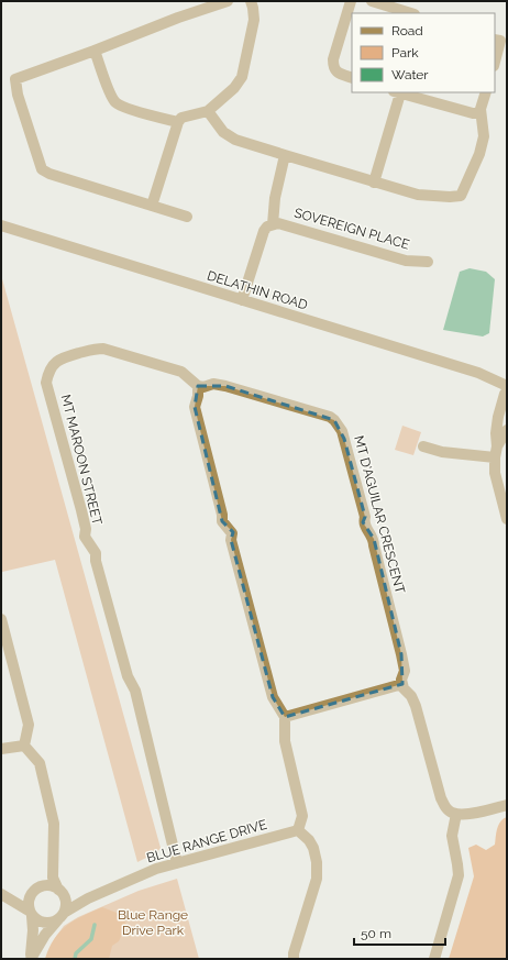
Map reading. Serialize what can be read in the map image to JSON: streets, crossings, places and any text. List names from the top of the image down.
{
  "streets": {
    "street": [
      "SOVEREIGN PLACE",
      "DELATHIN ROAD",
      "MT MAROON STREET",
      "MT D'AGUILAR CRESCENT",
      "BLUE RANGE DRIVE"
    ]
  },
  "crossings": [
    ["MT MAROON STREET", "MT D'AGUILAR CRESCENT"],
    ["MT MAROON STREET", "BLUE RANGE DRIVE"]
  ],
  "parks": ["Blue Range Drive Park"],
  "legend": ["Road", "Park", "Water"],
  "scale_bar": "50 m"
}
